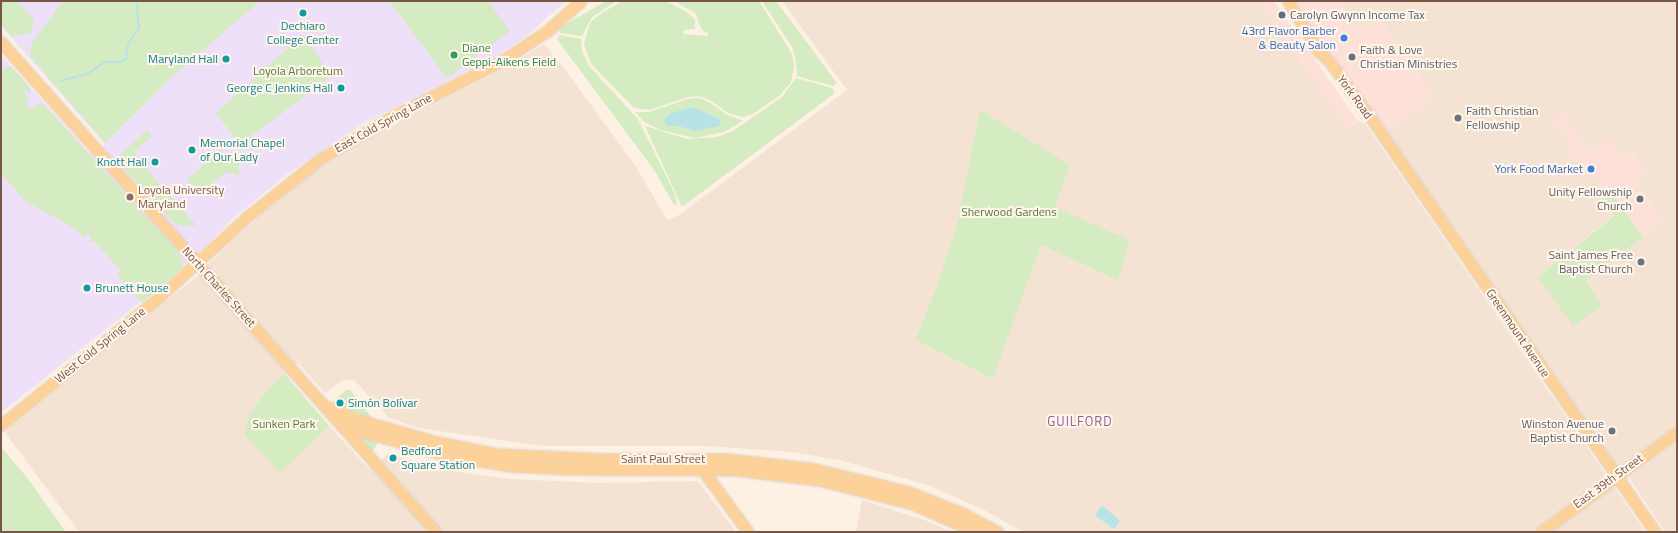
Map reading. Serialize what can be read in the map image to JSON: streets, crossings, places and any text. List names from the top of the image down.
{
  "streets": {
    "main road": [
      "York Road",
      "East Cold Spring Lane",
      "North Charles Street",
      "Greenmount Avenue",
      "West Cold Spring Lane",
      "Saint Paul Street",
      "East 39th Street"
    ]
  },
  "crossings": [
    ["York Road", "Greenmount Avenue"],
    ["East Cold Spring Lane", "North Charles Street"],
    ["East Cold Spring Lane", "West Cold Spring Lane"],
    ["North Charles Street", "West Cold Spring Lane"],
    ["North Charles Street", "Saint Paul Street"],
    ["Greenmount Avenue", "East 39th Street"]
  ],
  "districts": ["GUILFORD"],
  "parks": ["Loyola Arboretum", "Sherwood Gardens", "Sunken Park"],
  "places": [
    "Dechiaro College Center",
    "Carolyn Gwynn Income Tax",
    "43rd Flavor Barber & Beauty Salon",
    "Diane Geppi-Aikens Field",
    "Faith & Love Christian Ministries",
    "Maryland Hall",
    "George C Jenkins Hall",
    "Faith Christian Fellowship",
    "Memorial Chapel of Our Lady",
    "Knott Hall",
    "York Food Market",
    "Loyola University Maryland",
    "Unity Fellowship Church",
    "Saint James Free Baptist Church",
    "Brunett House",
    "Simón Bolívar",
    "Winston Avenue Baptist Church",
    "Bedford Square Station"
  ]
}
